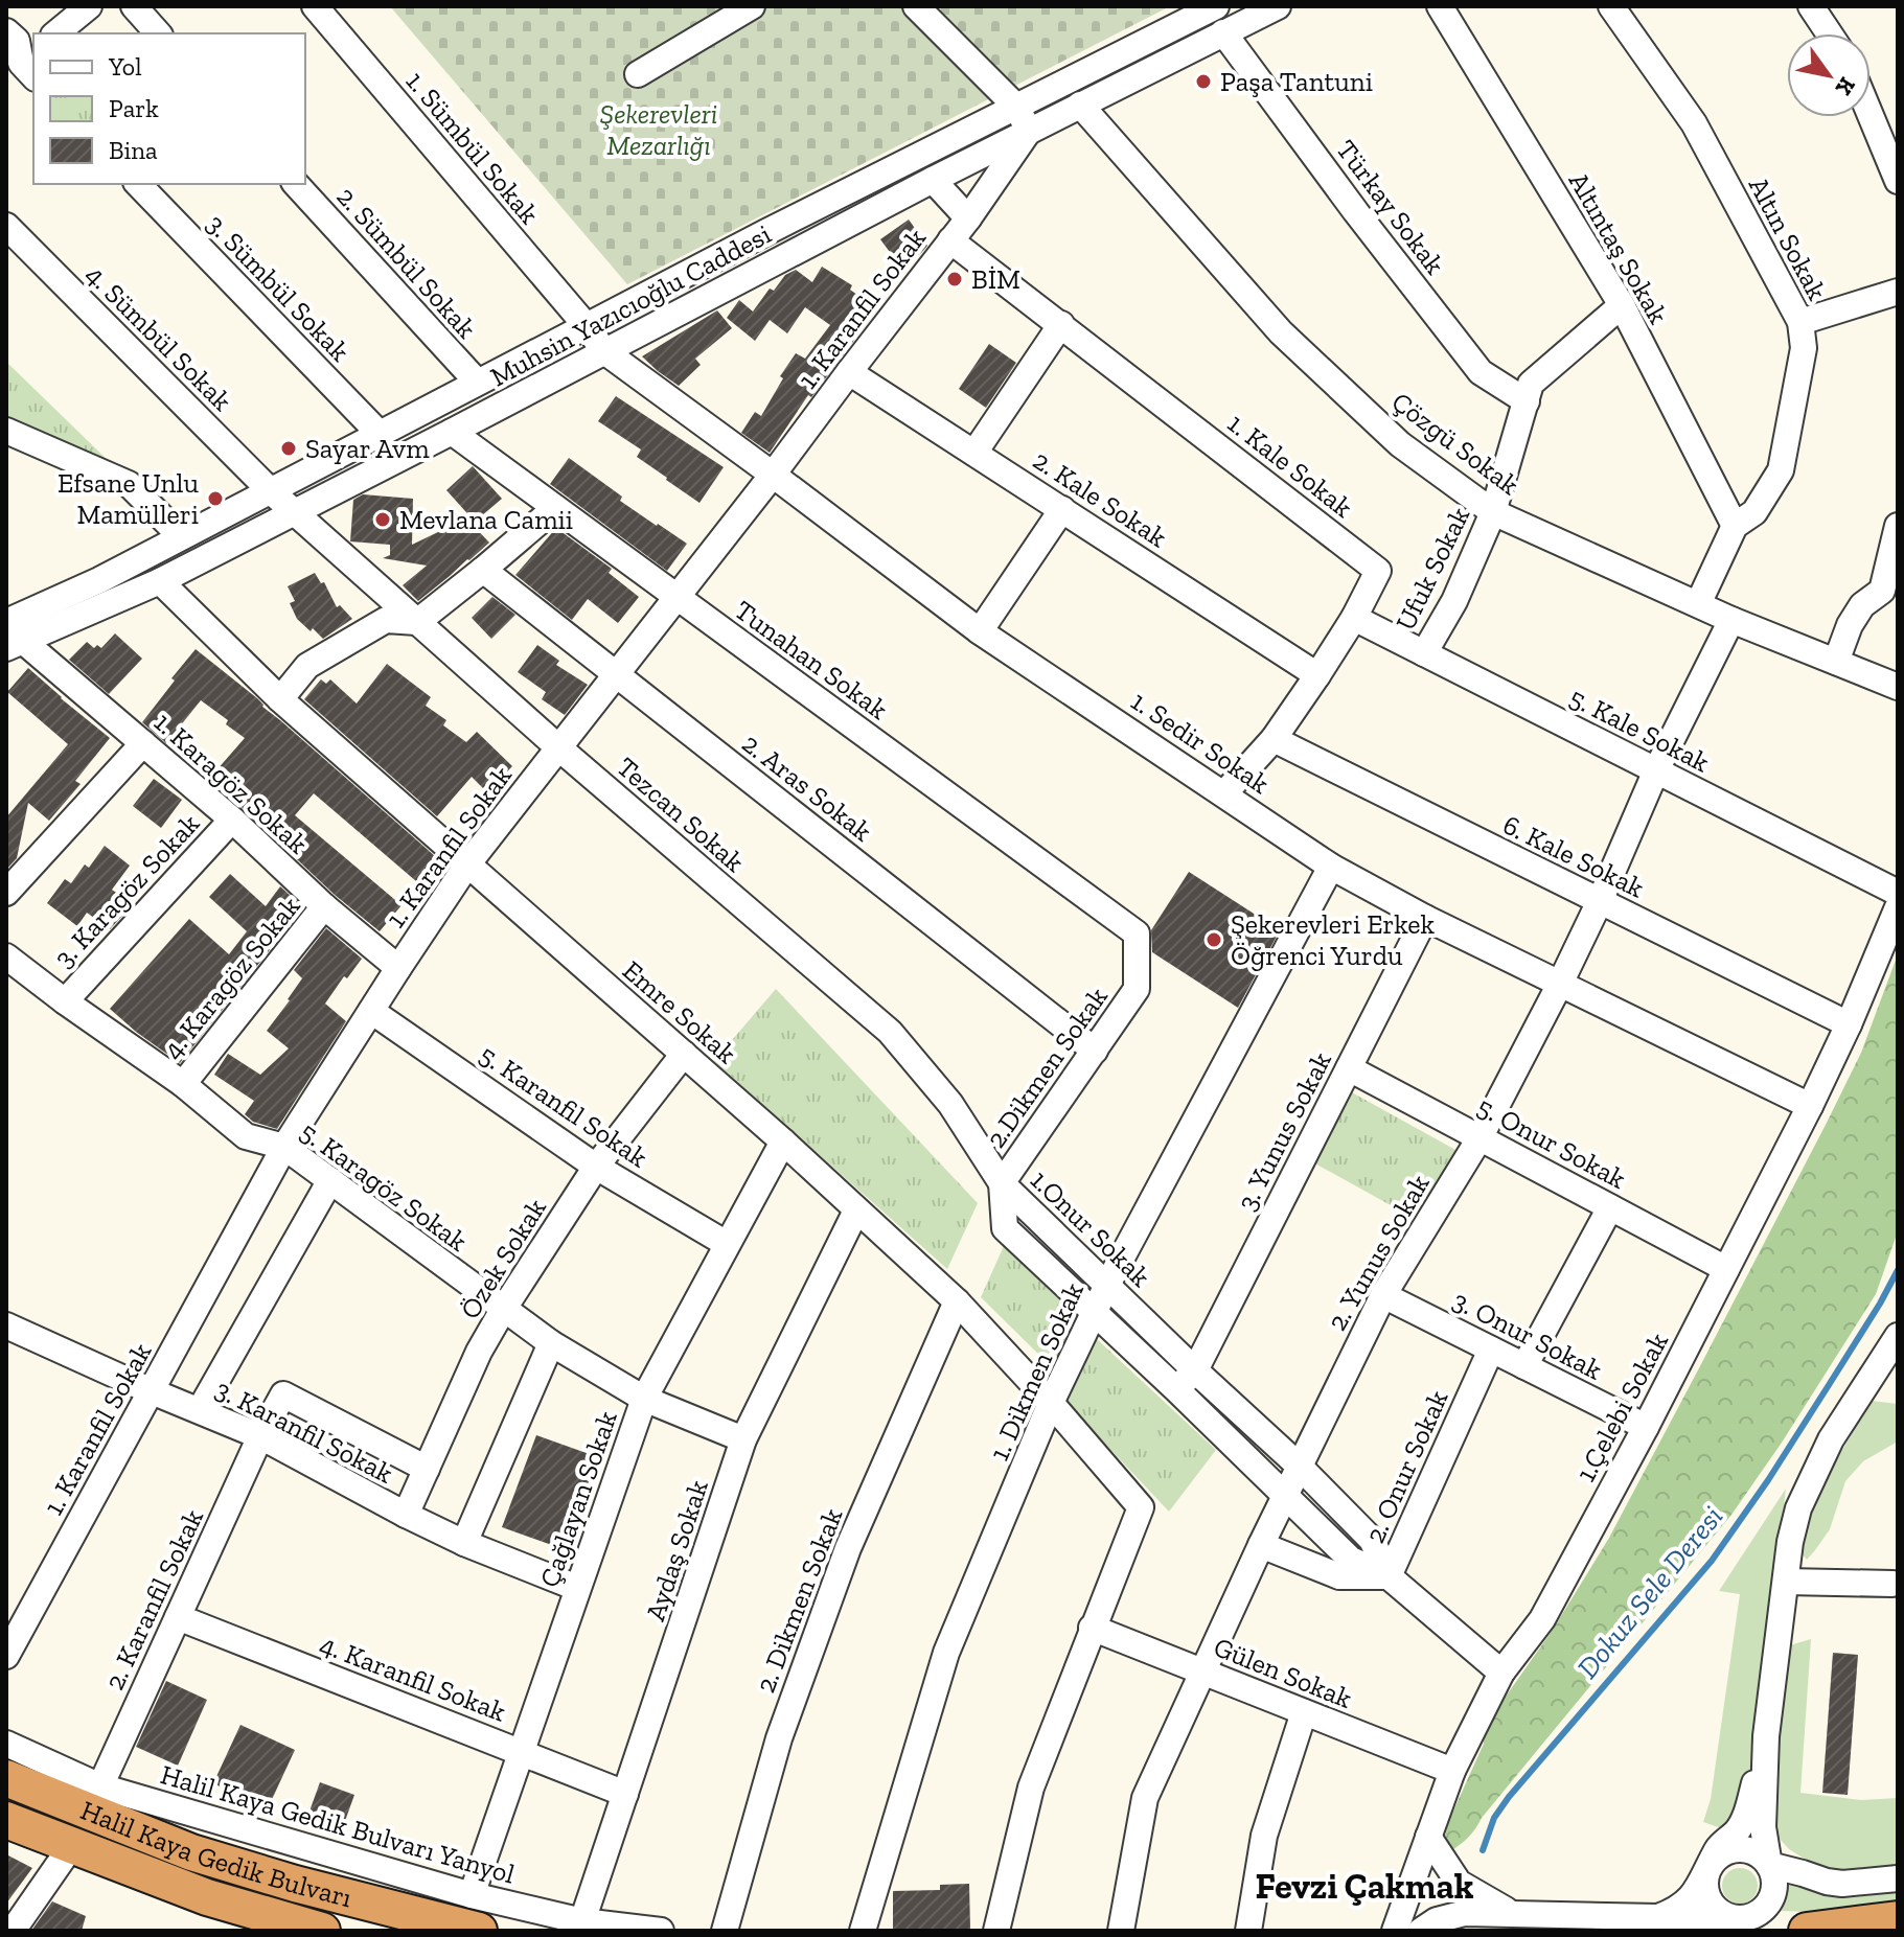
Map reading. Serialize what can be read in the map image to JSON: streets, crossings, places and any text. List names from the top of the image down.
{
  "streets": {
    "highway": ["Halil Kaya Gedik Bulvarı"],
    "street": [
      "1. Sümbül Sokak",
      "Türkay Sokak",
      "Altın Sokak",
      "Altıntaş Sokak",
      "2. Sümbül Sokak",
      "3. Sümbül Sokak",
      "Muhsin Yazıcıoğlu Caddesi",
      "1. Karanfil Sokak",
      "4. Sümbül Sokak",
      "Çözgü Sokak",
      "1. Kale Sokak",
      "2. Kale Sokak",
      "Ufuk Sokak",
      "Tunahan Sokak",
      "5. Kale Sokak",
      "1. Sedir Sokak",
      "1. Karagöz Sokak",
      "2. Aras Sokak",
      "Tezcan Sokak",
      "6. Kale Sokak",
      "3. Karagöz Sokak",
      "4. Karagöz Sokak",
      "Emre Sokak",
      "2.Dikmen Sokak",
      "5. Karanfil Sokak",
      "3. Yunus Sokak",
      "5. Onur Sokak",
      "5. Karagöz Sokak",
      "1.Onur Sokak",
      "2. Yunus Sokak",
      "Özek Sokak",
      "3. Onur Sokak",
      "1. Dikmen Sokak",
      "1.Çelebi Sokak",
      "3. Karanfil Sokak",
      "2. Onur Sokak",
      "Çağlayan Sokak",
      "Aydaş Sokak",
      "2. Karanfil Sokak",
      "2. Dikmen Sokak",
      "Gülen Sokak",
      "4. Karanfil Sokak",
      "Halil Kaya Gedik Bulvarı Yanyol"
    ]
  },
  "crossings": [
    ["1. Sümbül Sokak", "Muhsin Yazıcıoğlu Caddesi"],
    ["1. Sümbül Sokak", "1. Sedir Sokak"],
    ["Türkay Sokak", "Muhsin Yazıcıoğlu Caddesi"],
    ["Türkay Sokak", "Ufuk Sokak"],
    ["Altın Sokak", "Altıntaş Sokak"],
    ["Altın Sokak", "Çözgü Sokak"],
    ["Altıntaş Sokak", "Ufuk Sokak"],
    ["2. Sümbül Sokak", "Muhsin Yazıcıoğlu Caddesi"],
    ["3. Sümbül Sokak", "Muhsin Yazıcıoğlu Caddesi"],
    ["Muhsin Yazıcıoğlu Caddesi", "1. Karanfil Sokak"],
    ["Muhsin Yazıcıoğlu Caddesi", "4. Sümbül Sokak"],
    ["Muhsin Yazıcıoğlu Caddesi", "Çözgü Sokak"],
    ["Muhsin Yazıcıoğlu Caddesi", "Tunahan Sokak"],
    ["Muhsin Yazıcıoğlu Caddesi", "1. Sedir Sokak"],
    ["Muhsin Yazıcıoğlu Caddesi", "1. Karagöz Sokak"],
    ["Muhsin Yazıcıoğlu Caddesi", "Tezcan Sokak"],
    ["Muhsin Yazıcıoğlu Caddesi", "Emre Sokak"],
    ["1. Karanfil Sokak", "1. Kale Sokak"],
    ["1. Karanfil Sokak", "2. Kale Sokak"],
    ["1. Karanfil Sokak", "Tunahan Sokak"],
    ["1. Karanfil Sokak", "1. Sedir Sokak"],
    ["1. Karanfil Sokak", "1. Karagöz Sokak"],
    ["1. Karanfil Sokak", "2. Aras Sokak"],
    ["1. Karanfil Sokak", "Tezcan Sokak"],
    ["1. Karanfil Sokak", "Emre Sokak"],
    ["1. Karanfil Sokak", "5. Karanfil Sokak"],
    ["1. Karanfil Sokak", "5. Karagöz Sokak"],
    ["1. Karanfil Sokak", "3. Karanfil Sokak"],
    ["4. Sümbül Sokak", "Tezcan Sokak"],
    ["Çözgü Sokak", "Ufuk Sokak"],
    ["Çözgü Sokak", "2. Yunus Sokak"],
    ["1. Kale Sokak", "2. Kale Sokak"],
    ["1. Kale Sokak", "5. Kale Sokak"],
    ["1. Kale Sokak", "1. Sedir Sokak"],
    ["1. Kale Sokak", "6. Kale Sokak"],
    ["Ufuk Sokak", "5. Kale Sokak"],
    ["Tunahan Sokak", "2.Dikmen Sokak"],
    ["5. Kale Sokak", "2. Yunus Sokak"],
    ["1. Sedir Sokak", "3. Yunus Sokak"],
    ["1. Sedir Sokak", "2. Yunus Sokak"],
    ["1. Sedir Sokak", "1. Dikmen Sokak"],
    ["1. Sedir Sokak", "1.Çelebi Sokak"],
    ["1. Karagöz Sokak", "3. Karagöz Sokak"],
    ["1. Karagöz Sokak", "4. Karagöz Sokak"],
    ["2. Aras Sokak", "2.Dikmen Sokak"],
    ["Tezcan Sokak", "2.Dikmen Sokak"],
    ["Tezcan Sokak", "1.Onur Sokak"],
    ["6. Kale Sokak", "2. Yunus Sokak"],
    ["6. Kale Sokak", "1.Çelebi Sokak"],
    ["3. Karagöz Sokak", "5. Karagöz Sokak"],
    ["4. Karagöz Sokak", "5. Karagöz Sokak"],
    ["Emre Sokak", "Özek Sokak"],
    ["Emre Sokak", "1. Dikmen Sokak"],
    ["Emre Sokak", "Çağlayan Sokak"],
    ["Emre Sokak", "Aydaş Sokak"],
    ["Emre Sokak", "2. Dikmen Sokak"],
    ["Emre Sokak", "Gülen Sokak"],
    ["2.Dikmen Sokak", "1.Onur Sokak"],
    ["5. Karanfil Sokak", "Özek Sokak"],
    ["5. Karanfil Sokak", "Çağlayan Sokak"],
    ["3. Yunus Sokak", "5. Onur Sokak"],
    ["3. Yunus Sokak", "1.Onur Sokak"],
    ["5. Onur Sokak", "2. Yunus Sokak"],
    ["5. Onur Sokak", "1.Çelebi Sokak"],
    ["5. Karagöz Sokak", "Özek Sokak"],
    ["5. Karagöz Sokak", "Çağlayan Sokak"],
    ["5. Karagöz Sokak", "Aydaş Sokak"],
    ["1.Onur Sokak", "2. Yunus Sokak"],
    ["1.Onur Sokak", "1. Dikmen Sokak"],
    ["1.Onur Sokak", "1.Çelebi Sokak"],
    ["1.Onur Sokak", "2. Onur Sokak"],
    ["2. Yunus Sokak", "3. Onur Sokak"],
    ["2. Yunus Sokak", "2. Onur Sokak"],
    ["2. Yunus Sokak", "Gülen Sokak"],
    ["Özek Sokak", "3. Karanfil Sokak"],
    ["Özek Sokak", "2. Karanfil Sokak"],
    ["3. Onur Sokak", "1.Çelebi Sokak"],
    ["3. Onur Sokak", "2. Onur Sokak"],
    ["1.Çelebi Sokak", "Gülen Sokak"],
    ["3. Karanfil Sokak", "Çağlayan Sokak"],
    ["3. Karanfil Sokak", "2. Karanfil Sokak"],
    ["Çağlayan Sokak", "4. Karanfil Sokak"],
    ["Çağlayan Sokak", "Halil Kaya Gedik Bulvarı Yanyol"],
    ["Aydaş Sokak", "4. Karanfil Sokak"],
    ["Aydaş Sokak", "Halil Kaya Gedik Bulvarı Yanyol"],
    ["2. Karanfil Sokak", "4. Karanfil Sokak"],
    ["2. Karanfil Sokak", "Halil Kaya Gedik Bulvarı Yanyol"]
  ],
  "districts": ["Fevzi Çakmak"],
  "water": ["Dokuz Sele Deresi"],
  "parks": ["Şekerevleri Mezarlığı"],
  "places": [
    "Paşa Tantuni",
    "BİM",
    "Sayar Avm",
    "Efsane Unlu Mamülleri",
    "Mevlana Camii",
    "Şekerevleri Erkek Öğrenci Yurdu"
  ],
  "legend": ["Yol", "Park", "Bina"],
  "north": "bottom right"
}
